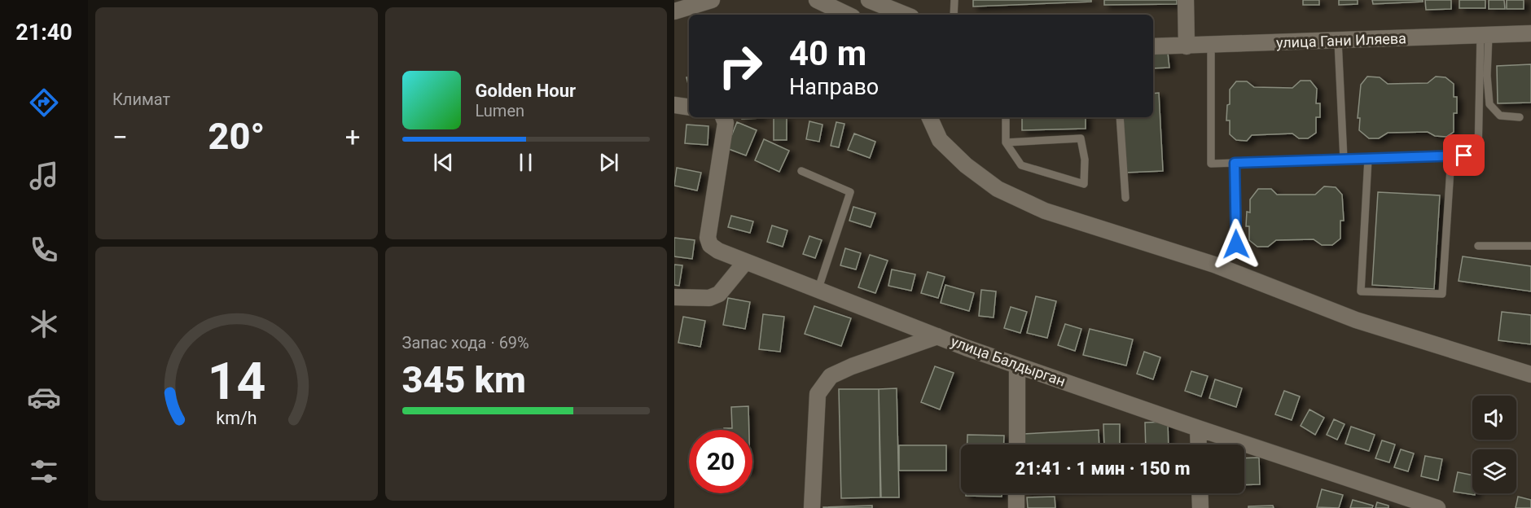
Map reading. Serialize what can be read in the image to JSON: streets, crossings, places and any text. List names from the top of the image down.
{
  "streets": {
    "street": ["улица Гани Иляева", "улица Балдырган"]
  },
  "page": {
    "tabs": "21:40",
    "tile": [
      "Климат",
      ["Запас хода · 69%", "345 km"]
    ],
    "turn": ["40 m", "Направо"],
    "song": ["Golden Hour", "Lumen"],
    "heat": ["−", "20°", "+"],
    "limit": "20",
    "trip": "21:41 · 1 мин · 150 m",
    "gauge": ["14", "km/h"]
  }
}
